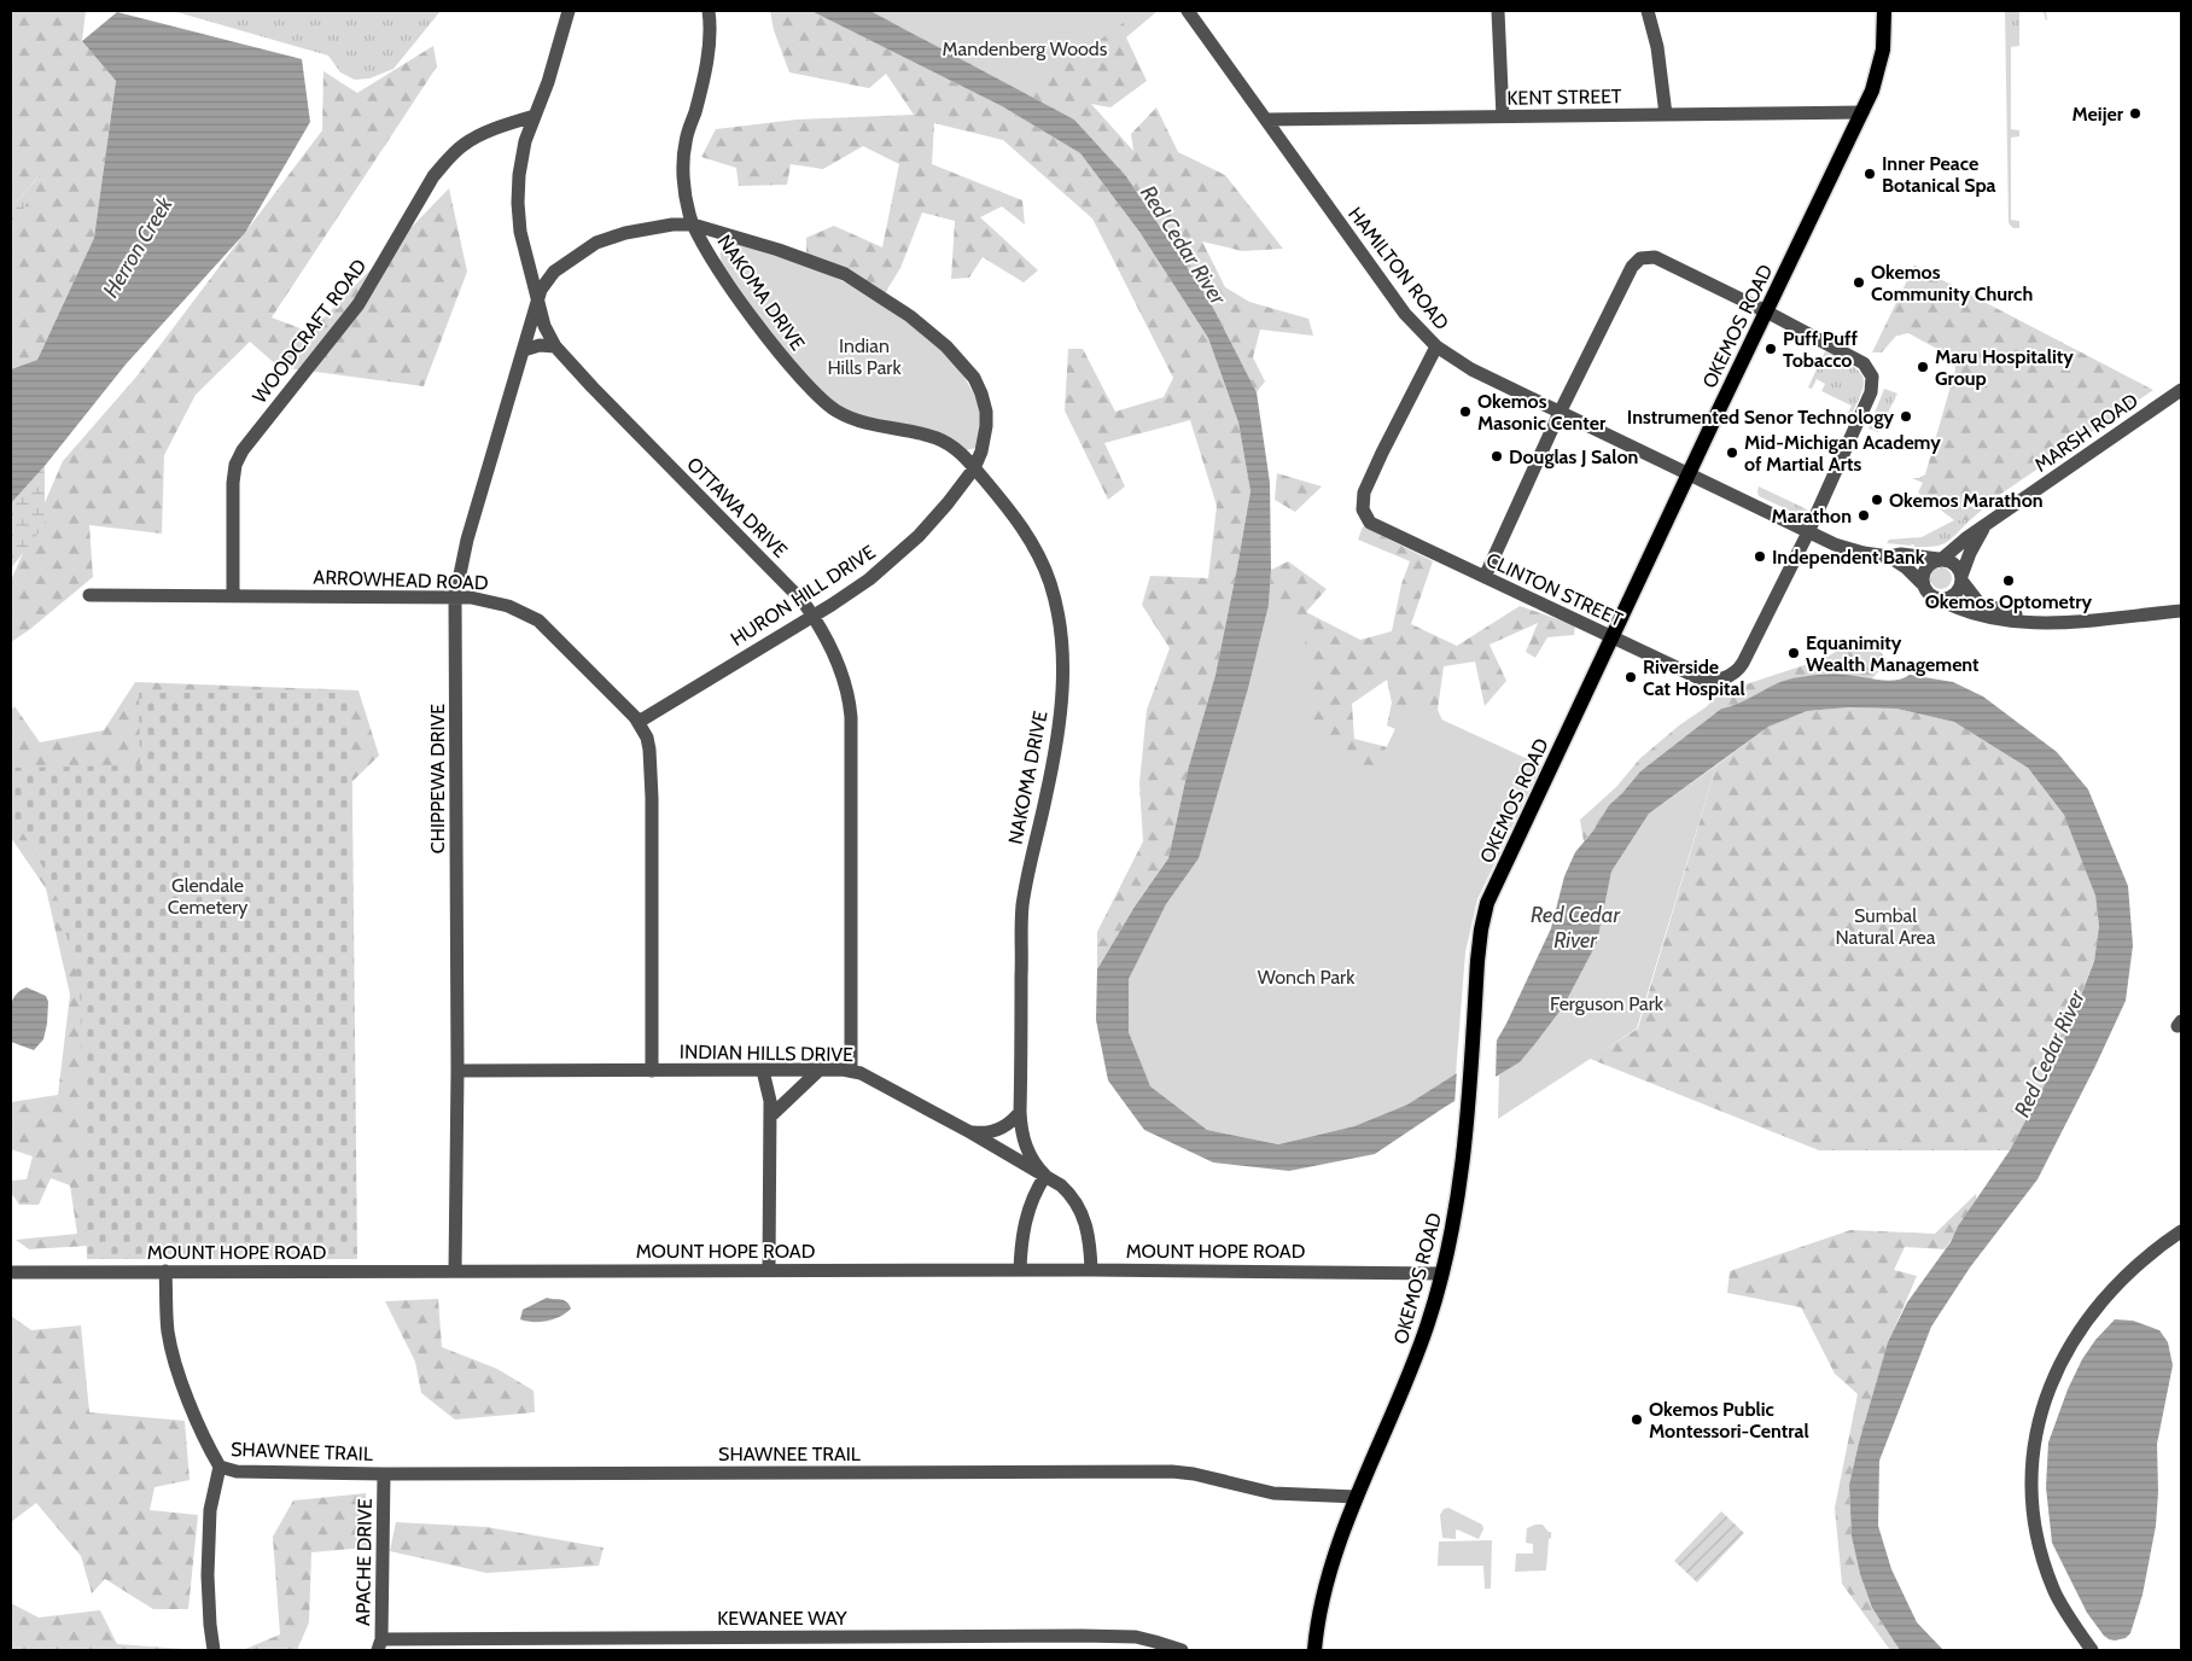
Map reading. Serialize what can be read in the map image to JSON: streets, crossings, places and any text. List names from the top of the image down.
{
  "streets": {
    "main road": ["OKEMOS ROAD"],
    "street": [
      "KENT STREET",
      "HAMILTON ROAD",
      "NAKOMA DRIVE",
      "WOODCRAFT ROAD",
      "MARSH ROAD",
      "OTTAWA DRIVE",
      "ARROWHEAD ROAD",
      "CLINTON STREET",
      "HURON HILL DRIVE",
      "CHIPPEWA DRIVE",
      "INDIAN HILLS DRIVE",
      "MOUNT HOPE ROAD",
      "SHAWNEE TRAIL",
      "APACHE DRIVE",
      "KEWANEE WAY"
    ]
  },
  "crossings": [
    ["KENT STREET", "HAMILTON ROAD"],
    ["KENT STREET", "OKEMOS ROAD"],
    ["HAMILTON ROAD", "OKEMOS ROAD"],
    ["HAMILTON ROAD", "MARSH ROAD"],
    ["HAMILTON ROAD", "CLINTON STREET"],
    ["NAKOMA DRIVE", "HURON HILL DRIVE"],
    ["NAKOMA DRIVE", "INDIAN HILLS DRIVE"],
    ["OKEMOS ROAD", "CLINTON STREET"],
    ["OKEMOS ROAD", "MOUNT HOPE ROAD"],
    ["OKEMOS ROAD", "SHAWNEE TRAIL"],
    ["WOODCRAFT ROAD", "OTTAWA DRIVE"],
    ["WOODCRAFT ROAD", "ARROWHEAD ROAD"],
    ["OTTAWA DRIVE", "HURON HILL DRIVE"],
    ["OTTAWA DRIVE", "CHIPPEWA DRIVE"],
    ["OTTAWA DRIVE", "INDIAN HILLS DRIVE"],
    ["ARROWHEAD ROAD", "HURON HILL DRIVE"],
    ["ARROWHEAD ROAD", "CHIPPEWA DRIVE"],
    ["ARROWHEAD ROAD", "INDIAN HILLS DRIVE"],
    ["HURON HILL DRIVE", "CHIPPEWA DRIVE"],
    ["CHIPPEWA DRIVE", "INDIAN HILLS DRIVE"],
    ["CHIPPEWA DRIVE", "MOUNT HOPE ROAD"],
    ["INDIAN HILLS DRIVE", "MOUNT HOPE ROAD"],
    ["SHAWNEE TRAIL", "APACHE DRIVE"],
    ["APACHE DRIVE", "KEWANEE WAY"]
  ],
  "water": ["Red Cedar River", "Herron Creek"],
  "parks": [
    "Mandenberg Woods",
    "Indian Hills Park",
    "Glendale Cemetery",
    "Sumbal Natural Area",
    "Wonch Park",
    "Ferguson Park"
  ],
  "places": [
    "Meijer",
    "Inner Peace Botanical Spa",
    "Okemos Community Church",
    "Puff Puff Tobacco",
    "Maru Hospitality Group",
    "Okemos Masonic Center",
    "Instrumented Senor Technology",
    "Mid-Michigan Academy of Martial Arts",
    "Douglas J Salon",
    "Okemos Marathon",
    "Marathon",
    "Independent Bank",
    "Okemos Optometry",
    "Equanimity Wealth Management",
    "Riverside Cat Hospital",
    "Okemos Public Montessori-Central"
  ]
}
